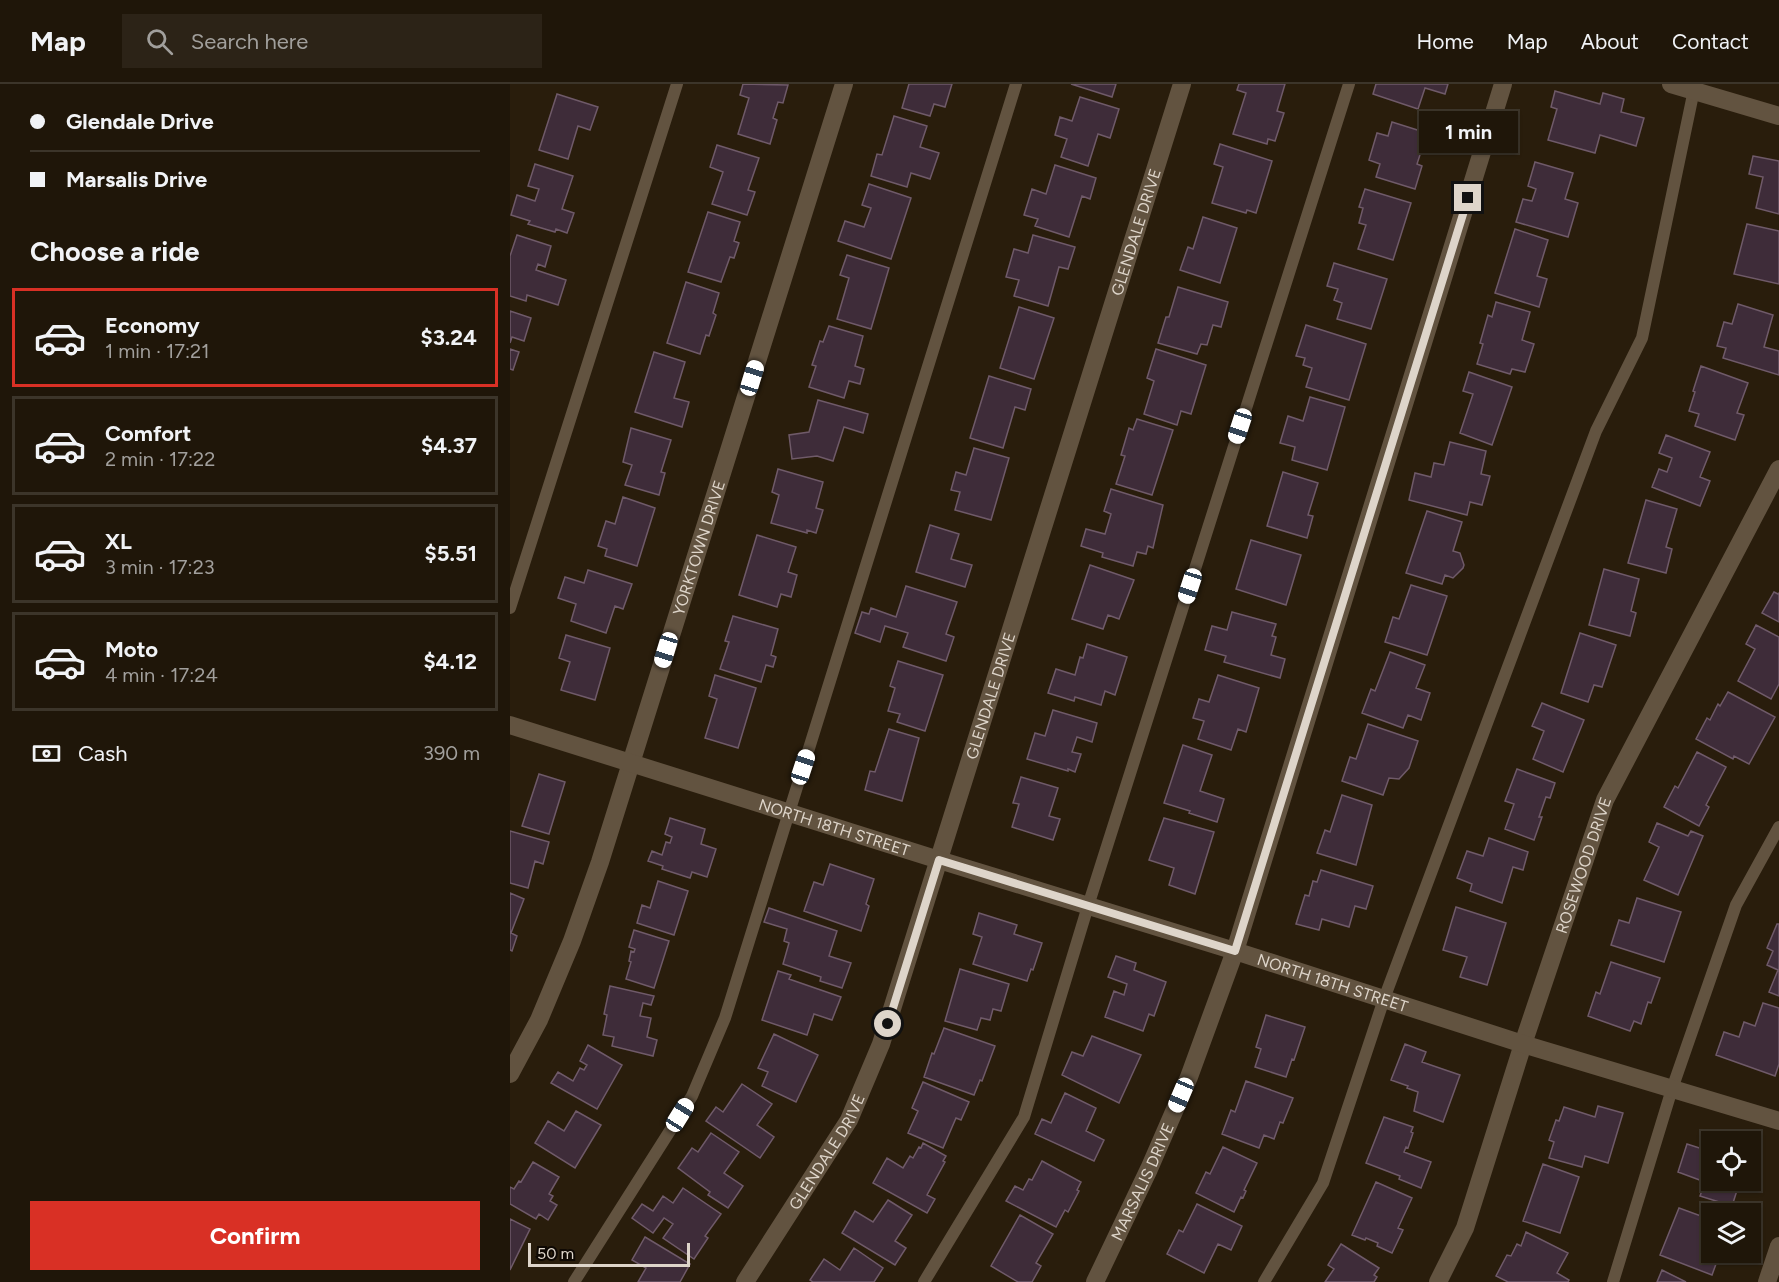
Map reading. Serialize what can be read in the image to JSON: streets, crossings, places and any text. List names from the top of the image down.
{
  "streets": {
    "street": [
      "GLENDALE DRIVE",
      "YORKTOWN DRIVE",
      "NORTH 18TH STREET",
      "ROSEWOOD DRIVE",
      "MARSALIS DRIVE"
    ]
  },
  "crossings": [
    ["GLENDALE DRIVE", "NORTH 18TH STREET"],
    ["YORKTOWN DRIVE", "NORTH 18TH STREET"],
    ["NORTH 18TH STREET", "ROSEWOOD DRIVE"],
    ["NORTH 18TH STREET", "MARSALIS DRIVE"]
  ],
  "scale_bar": "50 m",
  "page": {
    "header": "Map",
    "search": "Search here",
    "nav": [
      "Home",
      "Map",
      "About",
      "Contact"
    ],
    "banner": ["Glendale Drive", "Marsalis Drive"],
    "bubble": "1 min",
    "heading": "Choose a ride",
    "list": [
      {
        "name": "Economy",
        "note": "1 min · 17:21",
        "value": "$3.24"
      },
      {
        "name": "Comfort",
        "note": "2 min · 17:22",
        "value": "$4.37"
      },
      {
        "name": "XL",
        "note": "3 min · 17:23",
        "value": "$5.51"
      },
      {
        "name": "Moto",
        "note": "4 min · 17:24",
        "value": "$4.12"
      }
    ],
    "pay": ["Cash", "390 m"],
    "buttons": "Confirm",
    "scale": "50 m"
  }
}
